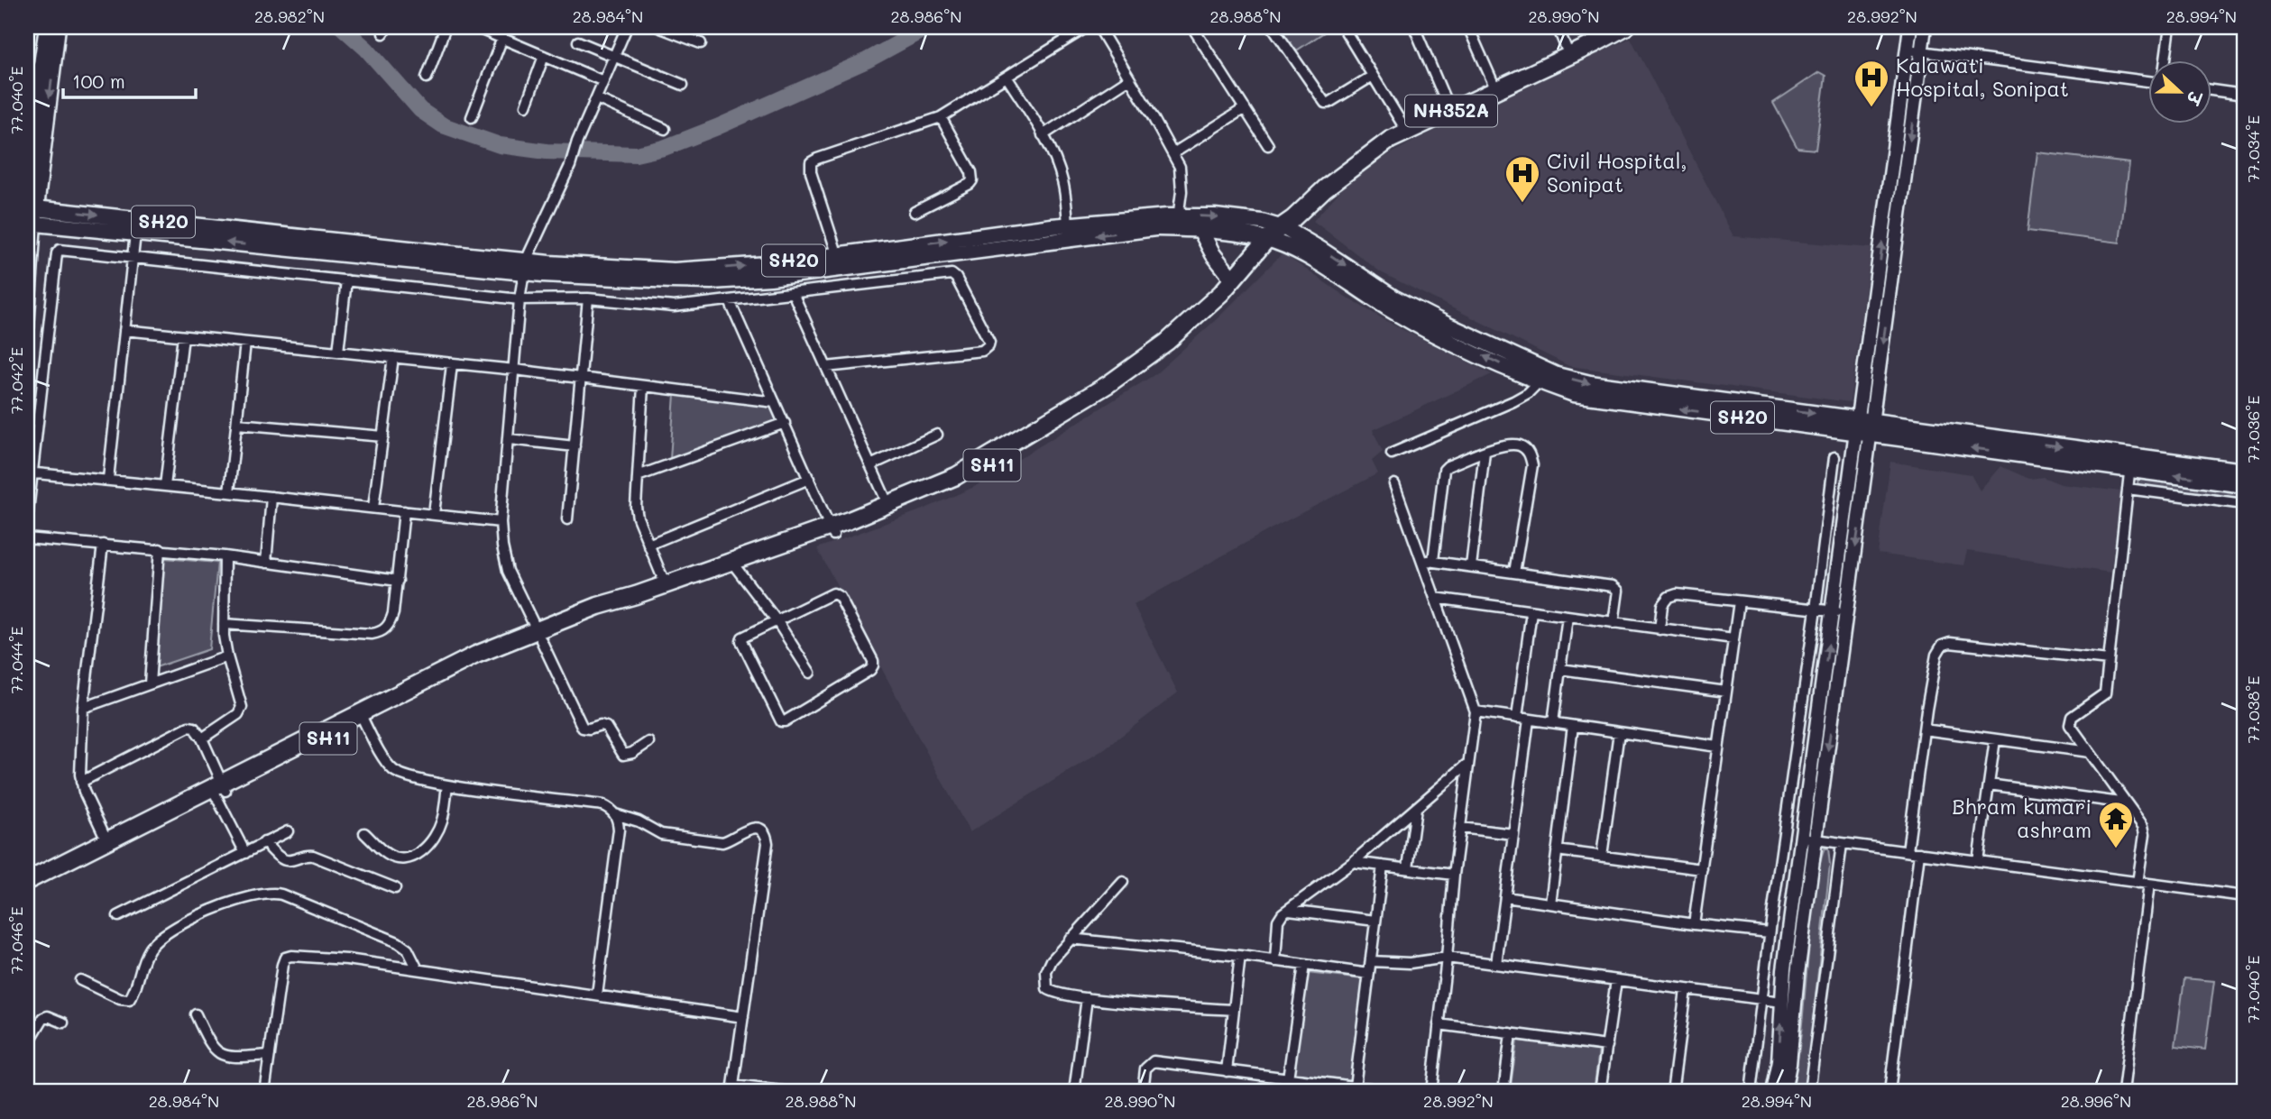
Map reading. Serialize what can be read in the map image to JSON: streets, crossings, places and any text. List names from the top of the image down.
{
  "streets": {
    "highway": ["NH352A", "SH11"],
    "main road": ["SH20"]
  },
  "crossings": [
    ["NH352A", "SH20"],
    ["NH352A", "SH11"],
    ["SH20", "SH11"]
  ],
  "places": {
    "hospital": ["Kalawati Hospital, Sonipat", "Civil Hospital, Sonipat"],
    "temple": ["Bhram kumari ashram"]
  },
  "scale_bar": "100 m",
  "north": "right",
  "coordinates": [
    "28.982°N",
    "28.984°N",
    "28.986°N",
    "28.988°N",
    "28.990°N",
    "28.992°N",
    "28.994°N",
    "77.040°E",
    "77.034°E",
    "77.042°E",
    "77.036°E",
    "77.044°E",
    "77.038°E",
    "77.046°E",
    "28.996°N"
  ]
}
